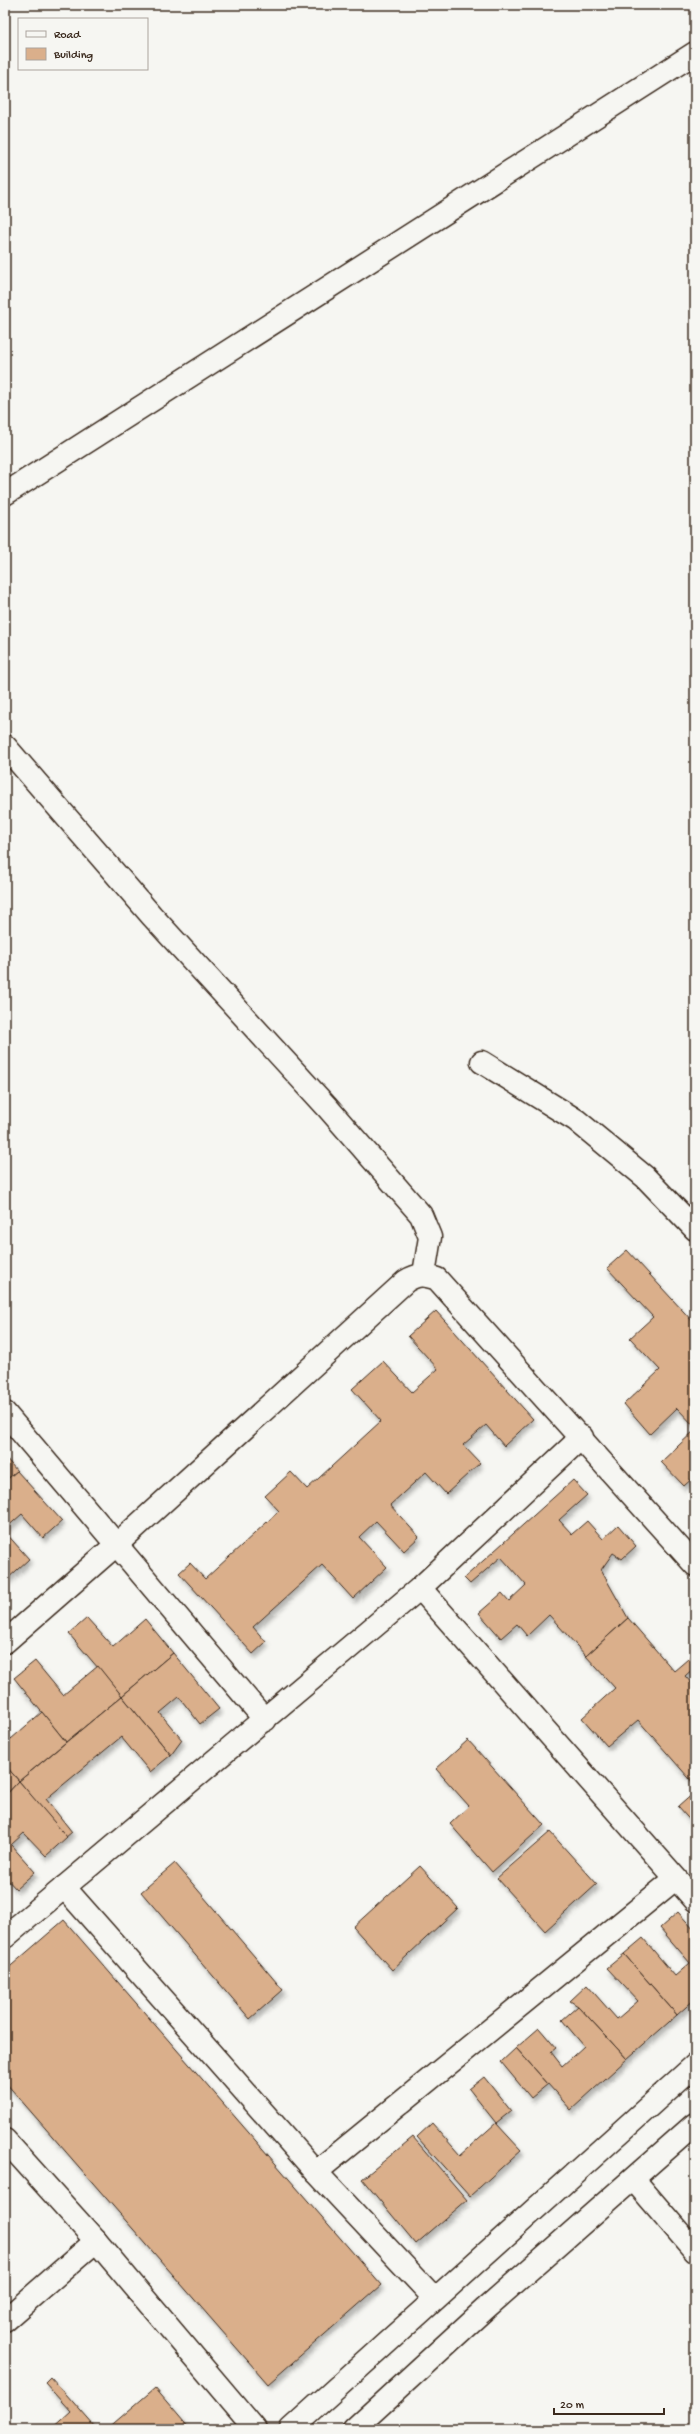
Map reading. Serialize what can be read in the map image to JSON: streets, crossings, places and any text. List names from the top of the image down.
{
  "legend": ["Road", "Building"],
  "scale_bar": "20 m"
}
